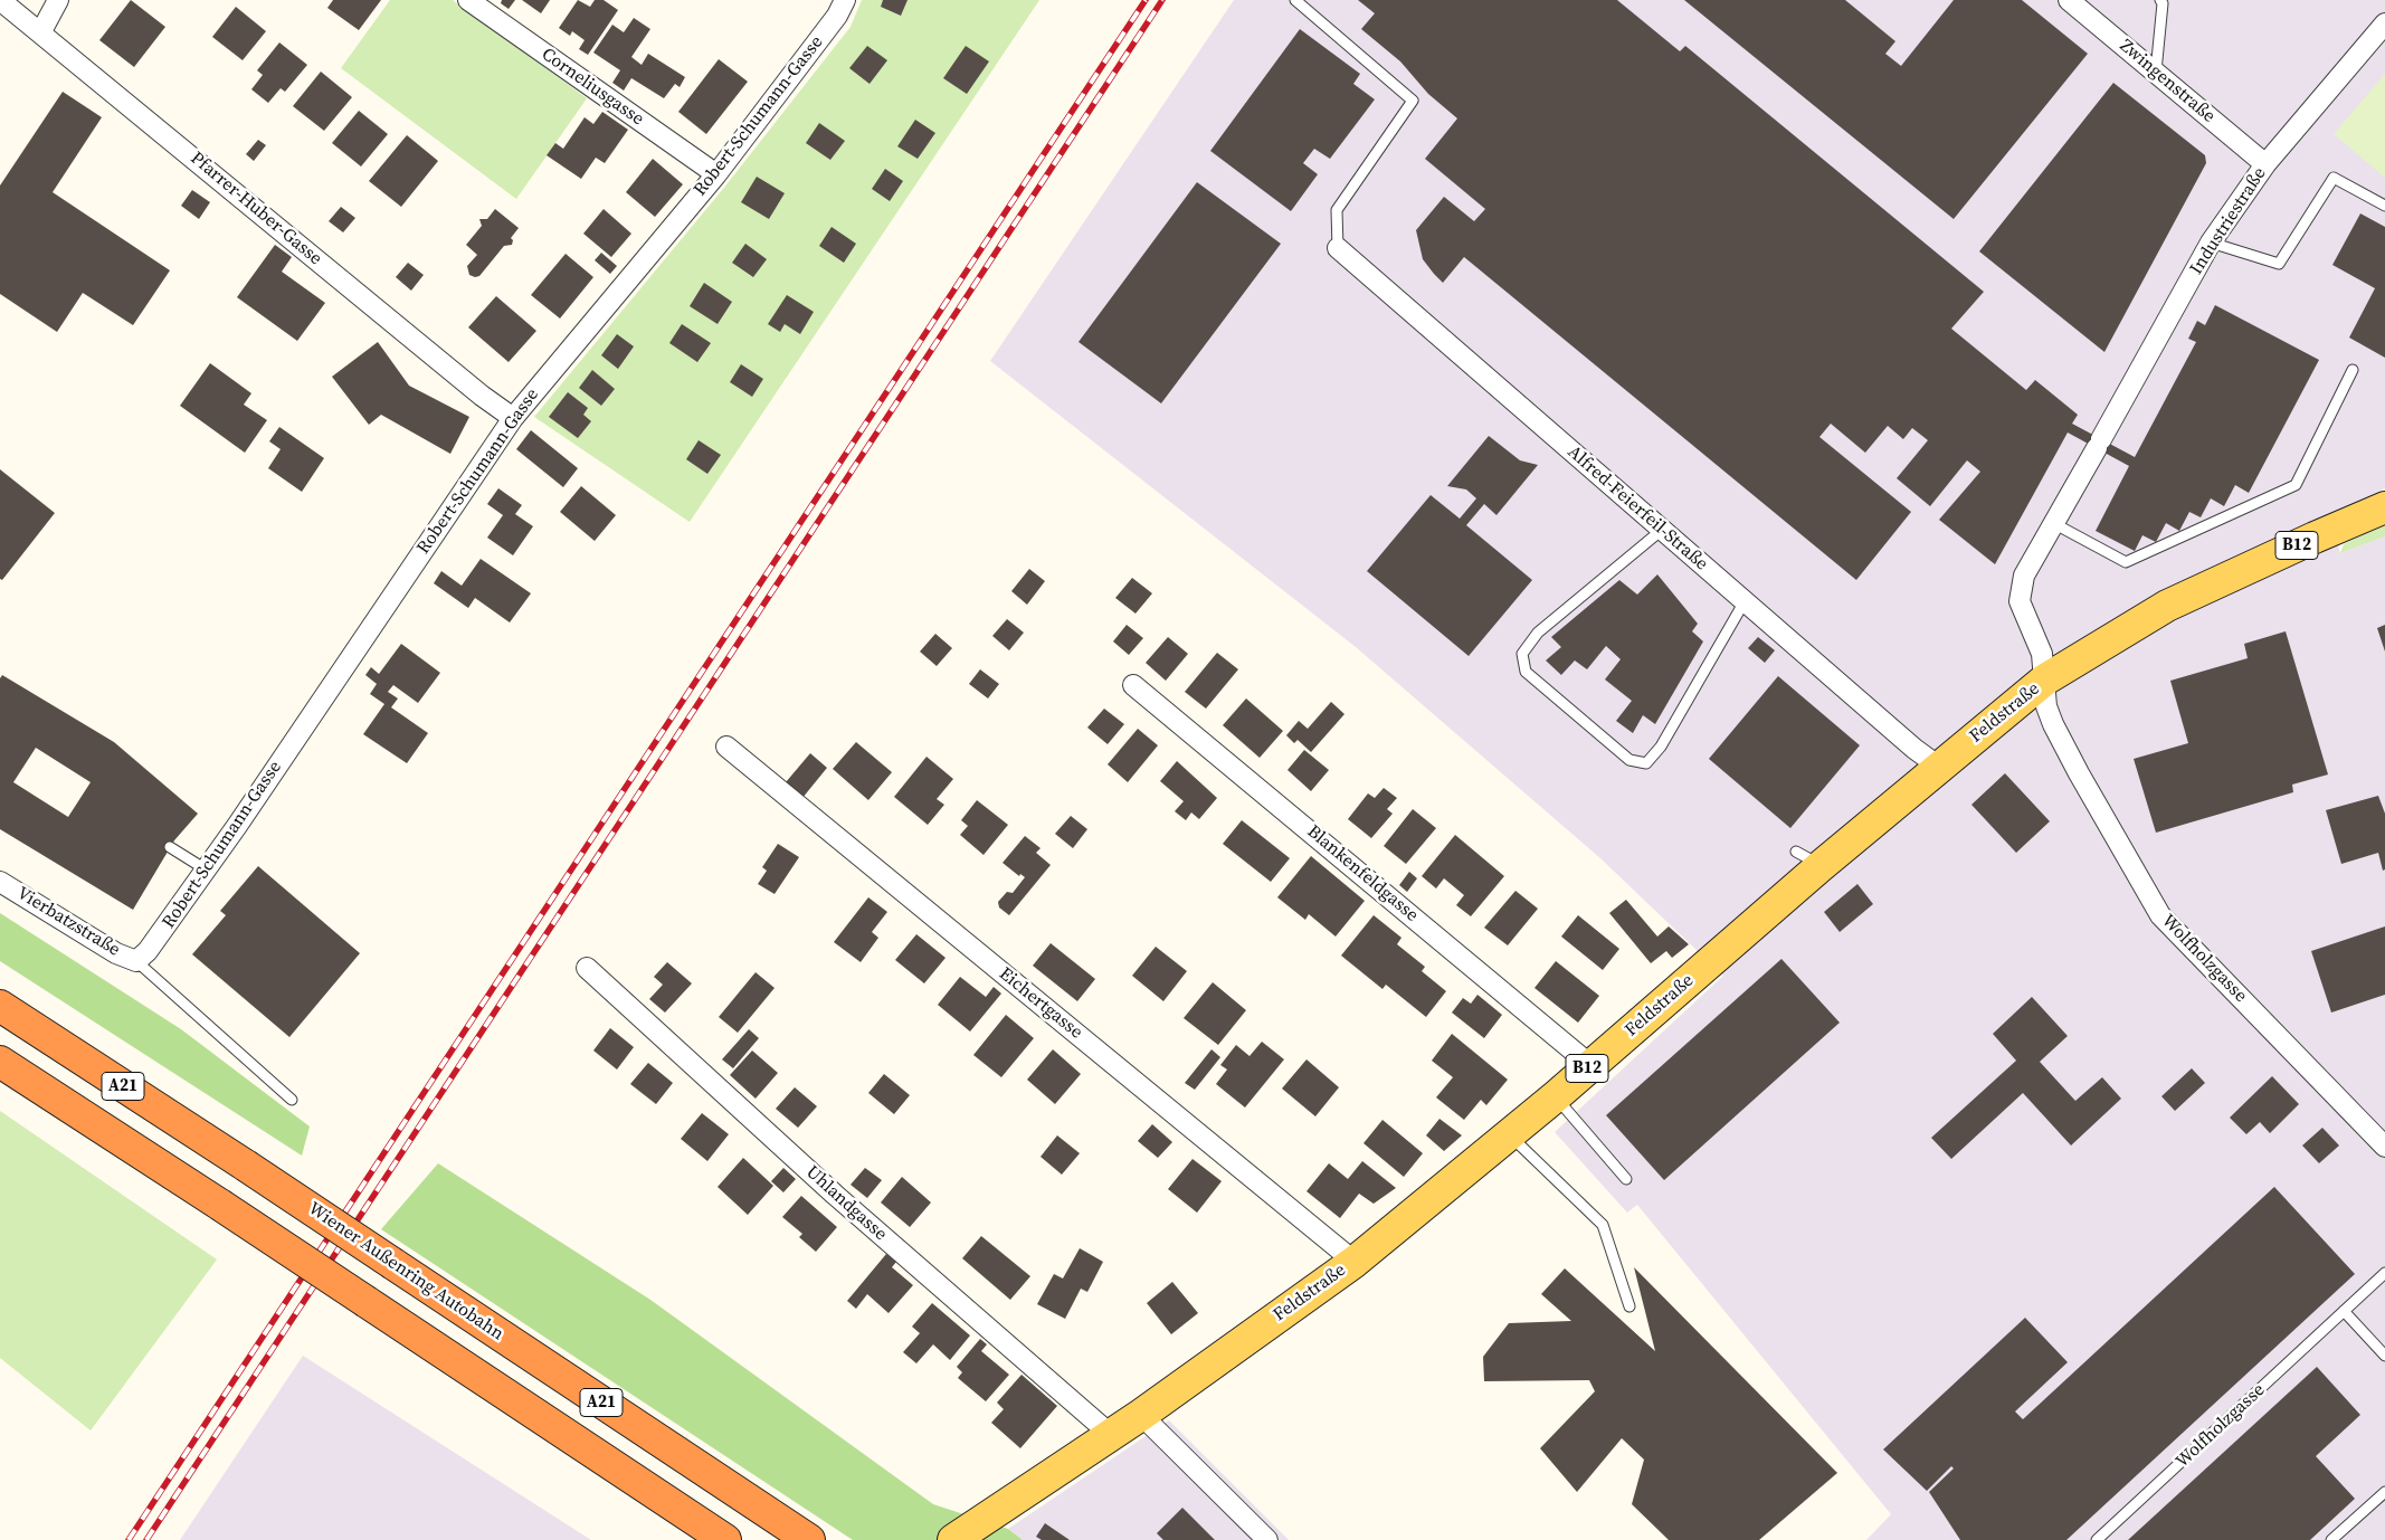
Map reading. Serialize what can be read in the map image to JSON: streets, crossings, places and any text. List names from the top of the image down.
{
  "streets": {
    "highway": ["A21", "Wiener Außenring Autobahn"],
    "main road": ["B12", "Feldstraße"],
    "street": [
      "Zwingenstraße",
      "Corneliusgasse",
      "Robert-Schumann-Gasse",
      "Pfarrer-Huber-Gasse",
      "Industriestraße",
      "Alfred-Feierfeil-Straße",
      "Blankenfeldgasse",
      "Vierbatzstraße",
      "Wolfholzgasse",
      "Eichertgasse",
      "Uhlandgasse"
    ]
  },
  "crossings": [
    ["Zwingenstraße", "Industriestraße"],
    ["Corneliusgasse", "Robert-Schumann-Gasse"],
    ["Robert-Schumann-Gasse", "Pfarrer-Huber-Gasse"],
    ["Robert-Schumann-Gasse", "Vierbatzstraße"],
    ["Industriestraße", "Feldstraße"],
    ["Industriestraße", "Wolfholzgasse"],
    ["Alfred-Feierfeil-Straße", "Feldstraße"],
    ["Feldstraße", "Blankenfeldgasse"],
    ["Feldstraße", "Wolfholzgasse"],
    ["Feldstraße", "Eichertgasse"],
    ["Feldstraße", "Uhlandgasse"]
  ]
}
